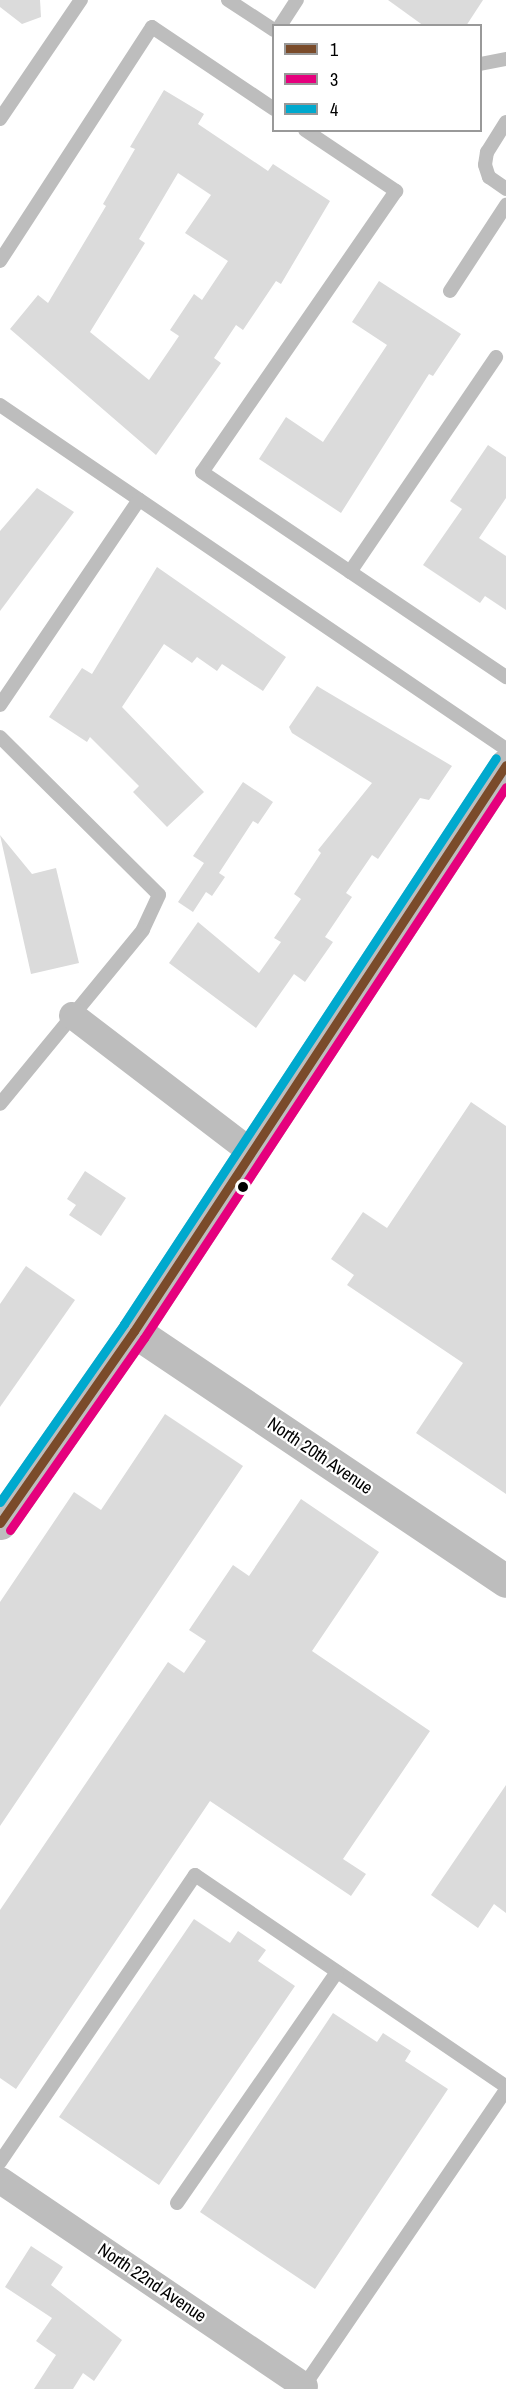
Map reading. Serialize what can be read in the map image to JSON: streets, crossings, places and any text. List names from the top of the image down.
{
  "streets": {
    "street": ["North 20th Avenue", "North 22nd Avenue"]
  },
  "lines": ["transit line 4", "transit line 1", "transit line 3"],
  "legend": ["1", "3", "4"]
}
